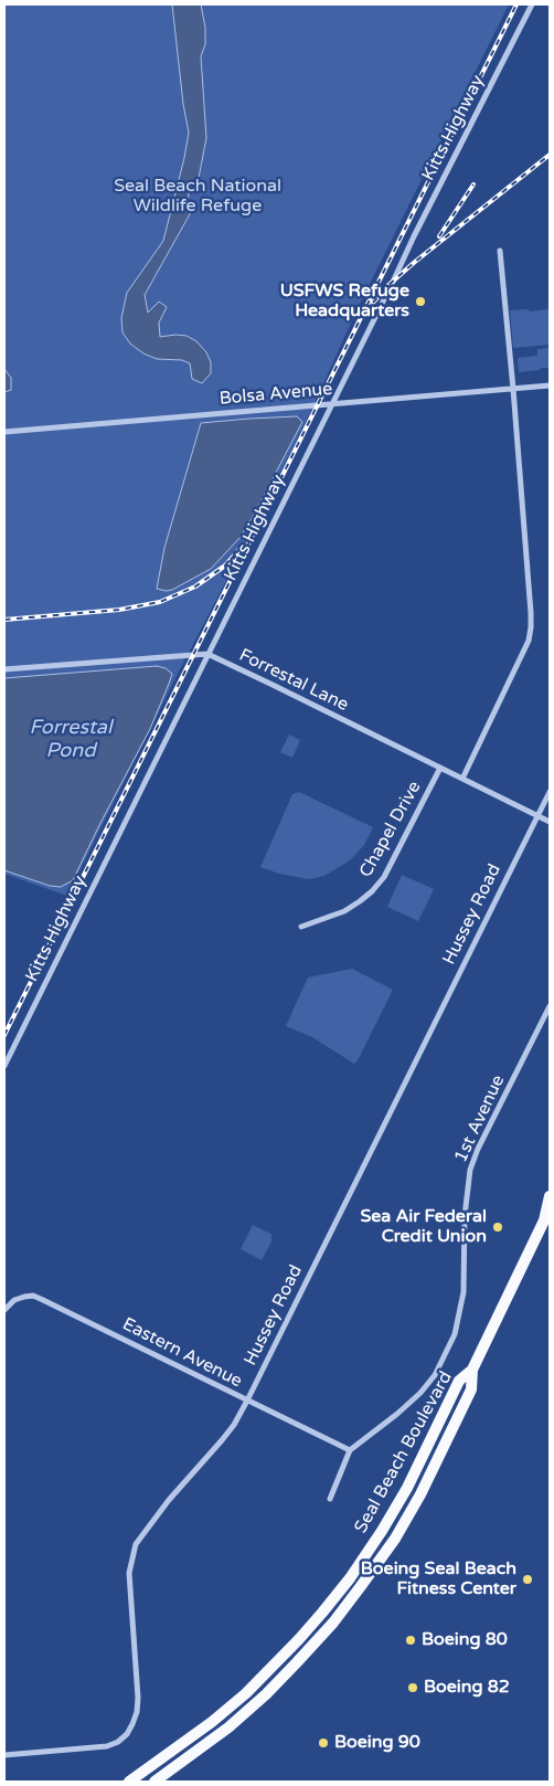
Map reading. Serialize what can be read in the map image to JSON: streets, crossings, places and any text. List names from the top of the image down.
{
  "streets": {
    "main road": ["Seal Beach Boulevard"],
    "street": [
      "Kitts Highway",
      "Bolsa Avenue",
      "Forrestal Lane",
      "Chapel Drive",
      "Hussey Road",
      "1st Avenue",
      "Eastern Avenue"
    ]
  },
  "crossings": [
    ["Kitts Highway", "Bolsa Avenue"],
    ["Kitts Highway", "Forrestal Lane"],
    ["Forrestal Lane", "Chapel Drive"],
    ["Forrestal Lane", "Hussey Road"],
    ["Hussey Road", "Eastern Avenue"],
    ["1st Avenue", "Eastern Avenue"]
  ],
  "water": ["Forrestal Pond"],
  "parks": ["Seal Beach National Wildlife Refuge"],
  "places": [
    "USFWS Refuge Headquarters",
    "Sea Air Federal Credit Union",
    "Boeing Seal Beach Fitness Center",
    "Boeing 80",
    "Boeing 82",
    "Boeing 90"
  ]
}
